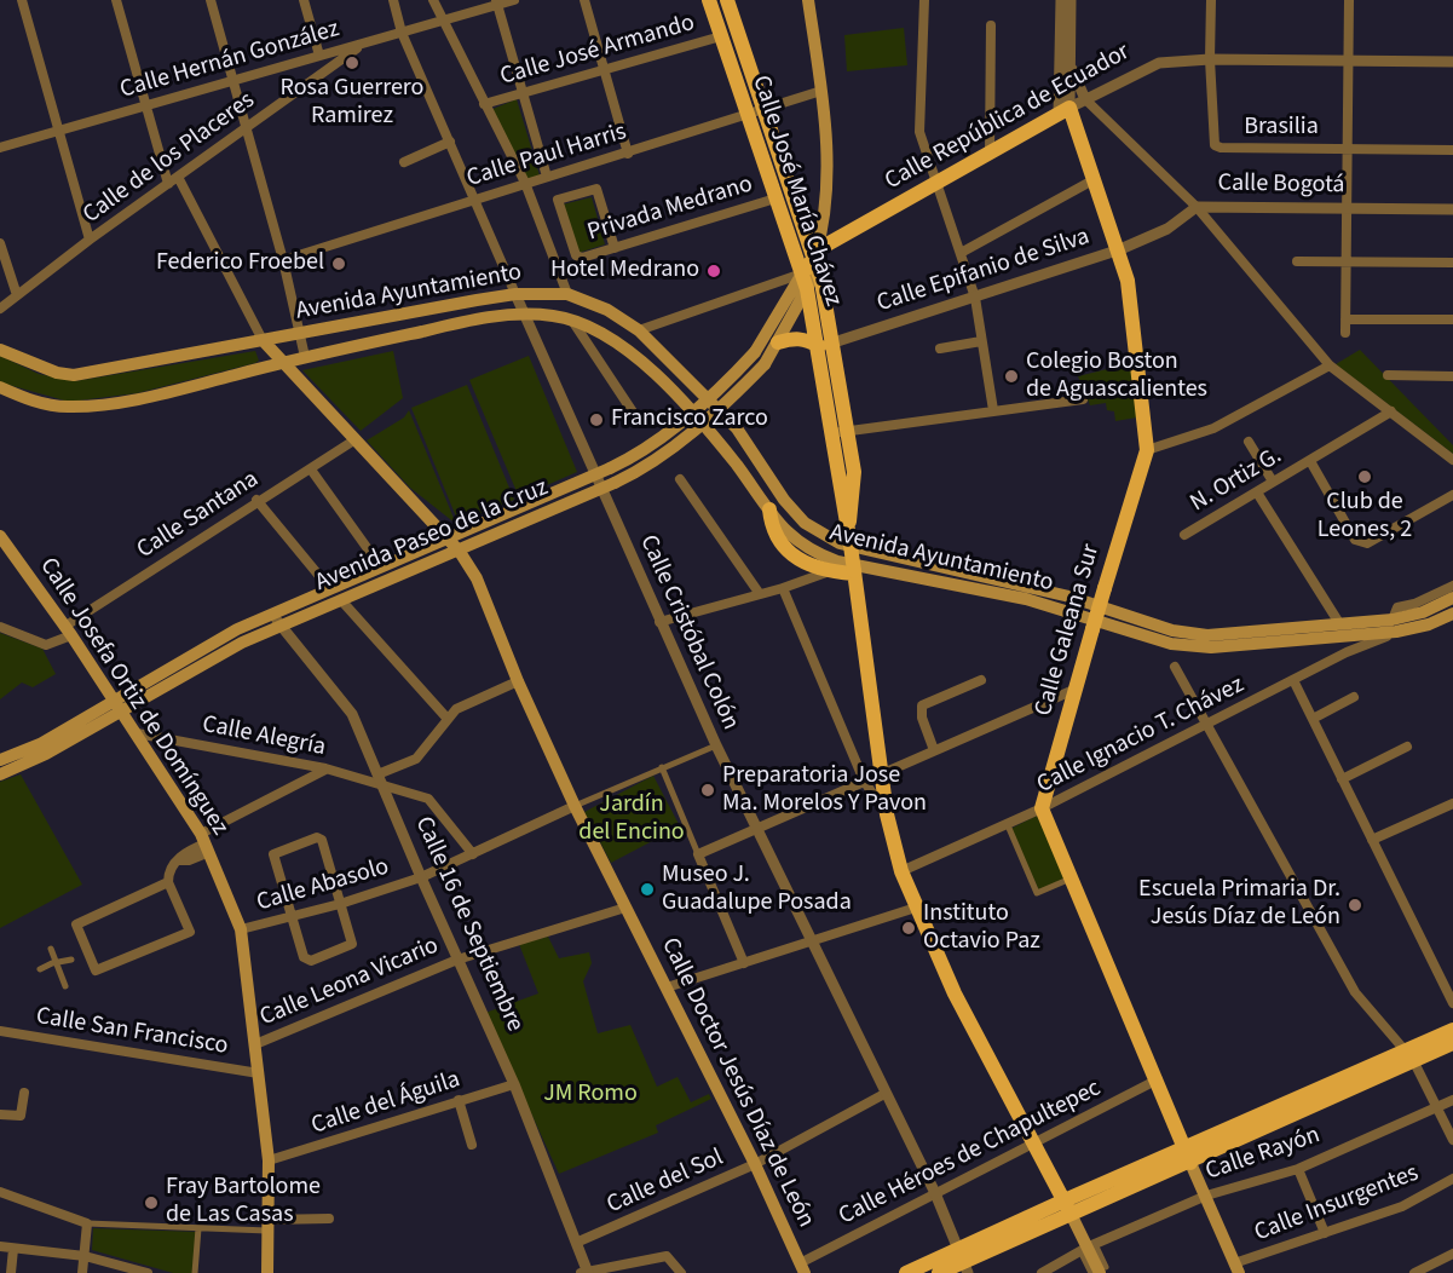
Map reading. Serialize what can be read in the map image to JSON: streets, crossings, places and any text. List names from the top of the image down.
{
  "streets": {
    "main road": [
      "Calle República de Ecuador",
      "Calle José María Chávez",
      "Avenida Ayuntamiento",
      "Avenida Paseo de la Cruz",
      "Calle Galeana Sur",
      "Calle Josefa Ortiz de Domínguez",
      "Calle Doctor Jesús Díaz de León"
    ],
    "street": [
      "Calle José Armando",
      "Calle Hernán González",
      "Brasilia",
      "Calle Paul Harris",
      "Calle de los Placeres",
      "Calle Bogotá",
      "Privada Medrano",
      "Calle Epifanio de Silva",
      "N. Ortiz G.",
      "Calle Santana",
      "Calle Cristóbal Colón",
      "Calle Ignacio T. Chávez",
      "Calle Alegría",
      "Calle Abasolo",
      "Calle 16 de Septiembre",
      "Calle Leona Vicario",
      "Calle San Francisco",
      "Calle del Águila",
      "Calle Héroes de Chapultepec",
      "Calle Rayón",
      "Calle del Sol",
      "Calle Insurgentes"
    ]
  },
  "crossings": [
    ["Calle José Armando", "Calle José María Chávez"],
    ["Calle Hernán González", "Calle de los Placeres"],
    ["Calle Hernán González", "Calle Cristóbal Colón"],
    ["Calle República de Ecuador", "Brasilia"],
    ["Calle República de Ecuador", "Calle José María Chávez"],
    ["Calle República de Ecuador", "Avenida Paseo de la Cruz"],
    ["Calle República de Ecuador", "Calle Galeana Sur"],
    ["Calle Paul Harris", "Calle José María Chávez"],
    ["Calle Paul Harris", "Calle Cristóbal Colón"],
    ["Calle de los Placeres", "Calle Doctor Jesús Díaz de León"],
    ["Calle Bogotá", "Calle Epifanio de Silva"],
    ["Calle Bogotá", "Calle Galeana Sur"],
    ["Calle José María Chávez", "Privada Medrano"],
    ["Calle José María Chávez", "Calle Epifanio de Silva"],
    ["Calle José María Chávez", "Avenida Paseo de la Cruz"],
    ["Calle José María Chávez", "Calle Ignacio T. Chávez"],
    ["Calle José María Chávez", "Calle Héroes de Chapultepec"],
    ["Calle Epifanio de Silva", "Calle Galeana Sur"],
    ["Avenida Ayuntamiento", "Calle Cristóbal Colón"],
    ["Avenida Ayuntamiento", "Calle Ignacio T. Chávez"],
    ["Avenida Ayuntamiento", "Calle Doctor Jesús Díaz de León"],
    ["Calle Santana", "Calle Josefa Ortiz de Domínguez"],
    ["Calle Santana", "Calle Doctor Jesús Díaz de León"],
    ["Avenida Paseo de la Cruz", "Calle Cristóbal Colón"],
    ["Avenida Paseo de la Cruz", "Calle Josefa Ortiz de Domínguez"],
    ["Avenida Paseo de la Cruz", "Calle 16 de Septiembre"],
    ["Avenida Paseo de la Cruz", "Calle Doctor Jesús Díaz de León"],
    ["Calle Galeana Sur", "Calle Ignacio T. Chávez"],
    ["Calle Cristóbal Colón", "Calle Héroes de Chapultepec"],
    ["Calle Cristóbal Colón", "Calle del Sol"],
    ["Calle Josefa Ortiz de Domínguez", "Calle Alegría"],
    ["Calle Josefa Ortiz de Domínguez", "Calle Abasolo"],
    ["Calle Josefa Ortiz de Domínguez", "Calle Leona Vicario"],
    ["Calle Josefa Ortiz de Domínguez", "Calle San Francisco"],
    ["Calle Josefa Ortiz de Domínguez", "Calle del Águila"],
    ["Calle Alegría", "Calle Abasolo"],
    ["Calle Alegría", "Calle 16 de Septiembre"],
    ["Calle Abasolo", "Calle 16 de Septiembre"],
    ["Calle Abasolo", "Calle Doctor Jesús Díaz de León"],
    ["Calle 16 de Septiembre", "Calle Leona Vicario"],
    ["Calle 16 de Septiembre", "Calle del Águila"],
    ["Calle 16 de Septiembre", "Calle del Sol"],
    ["Calle Leona Vicario", "Calle Doctor Jesús Díaz de León"],
    ["Calle Doctor Jesús Díaz de León", "Calle Héroes de Chapultepec"],
    ["Calle Doctor Jesús Díaz de León", "Calle del Sol"]
  ],
  "parks": ["Jardín del Encino", "JM Romo"],
  "places": [
    "Rosa Guerrero Ramirez",
    "Federico Froebel",
    "Hotel Medrano",
    "Colegio Boston de Aguascalientes",
    "Francisco Zarco",
    "Club de Leones, 2",
    "Preparatoria Jose Ma. Morelos Y Pavon",
    "Museo J. Guadalupe Posada",
    "Escuela Primaria Dr. Jesús Díaz de León",
    "Instituto Octavio Paz",
    "Fray Bartolome de Las Casas"
  ]
}
